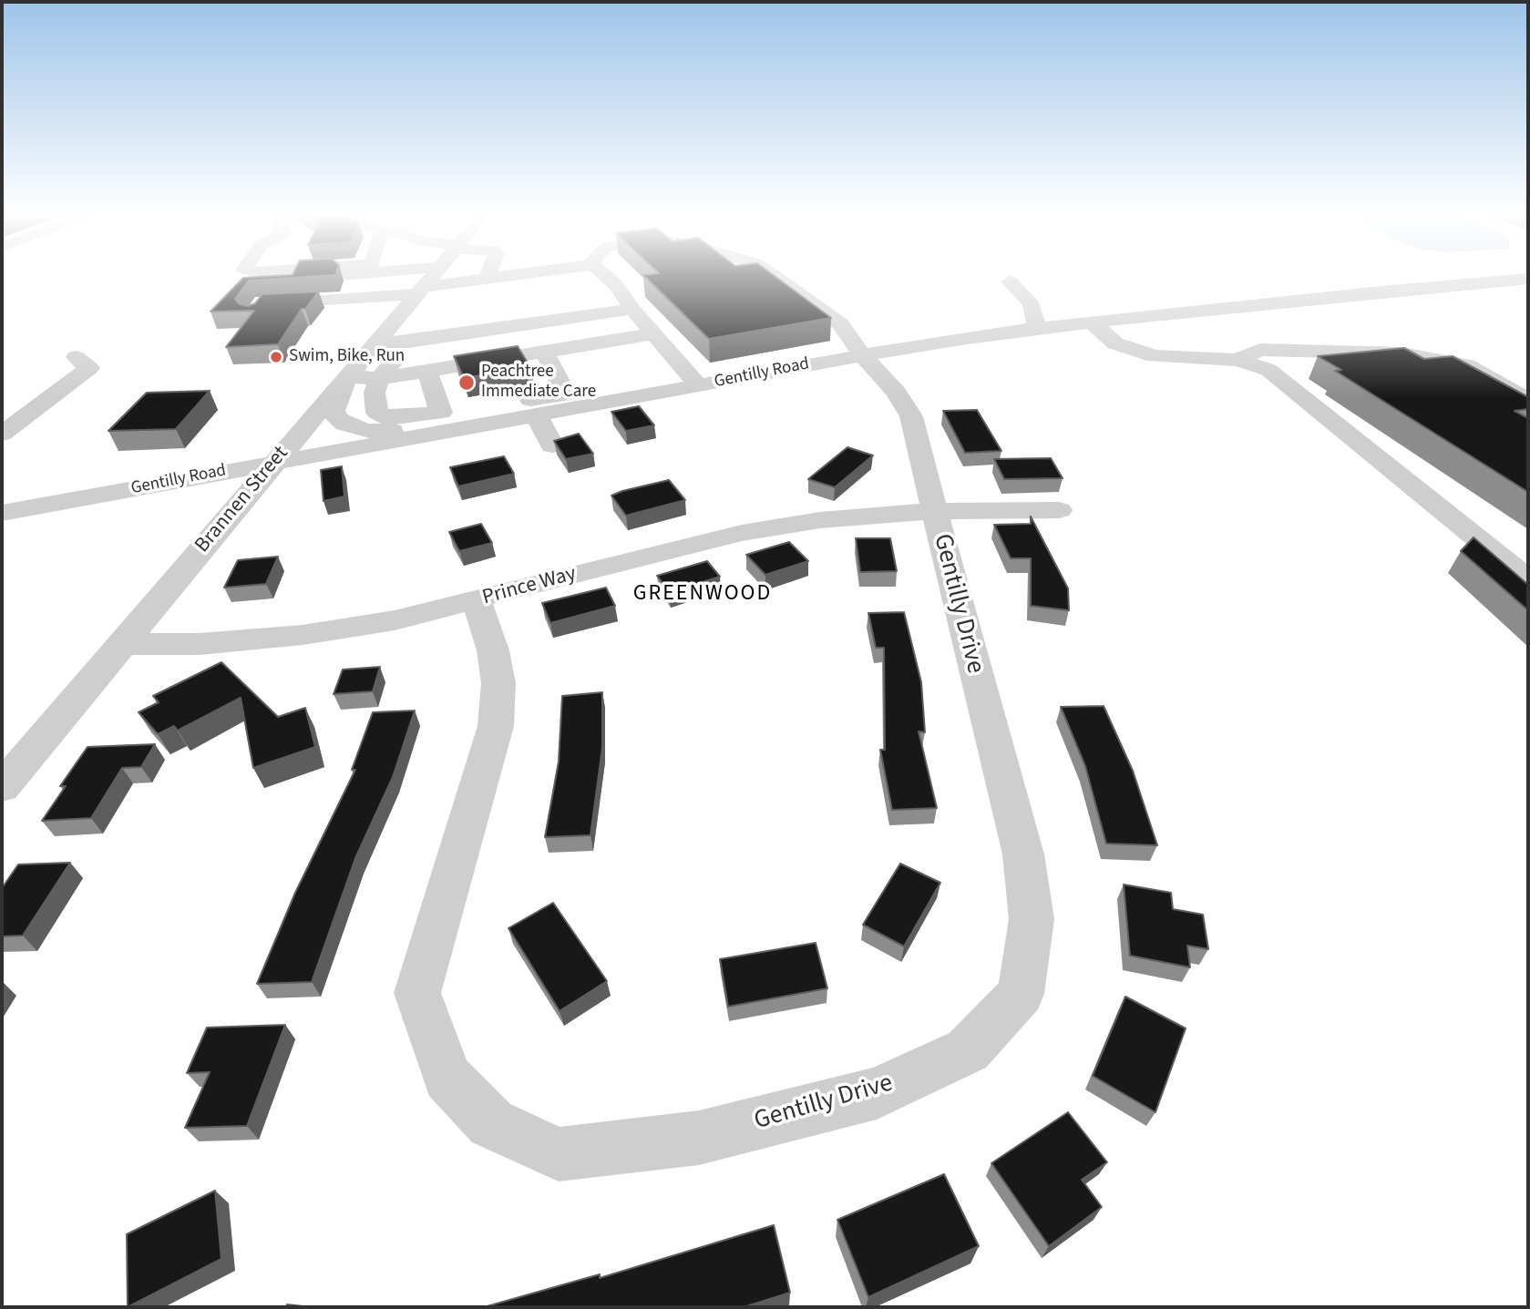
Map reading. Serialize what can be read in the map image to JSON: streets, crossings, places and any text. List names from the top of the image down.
{
  "streets": {
    "street": [
      "Gentilly Road",
      "Brannen Street",
      "Prince Way",
      "Gentilly Drive"
    ]
  },
  "crossings": [
    ["Gentilly Road", "Brannen Street"],
    ["Gentilly Road", "Gentilly Drive"],
    ["Brannen Street", "Prince Way"],
    ["Prince Way", "Gentilly Drive"]
  ],
  "districts": ["GREENWOOD"],
  "places": ["Swim, Bike, Run", "Peachtree Immediate Care"]
}
